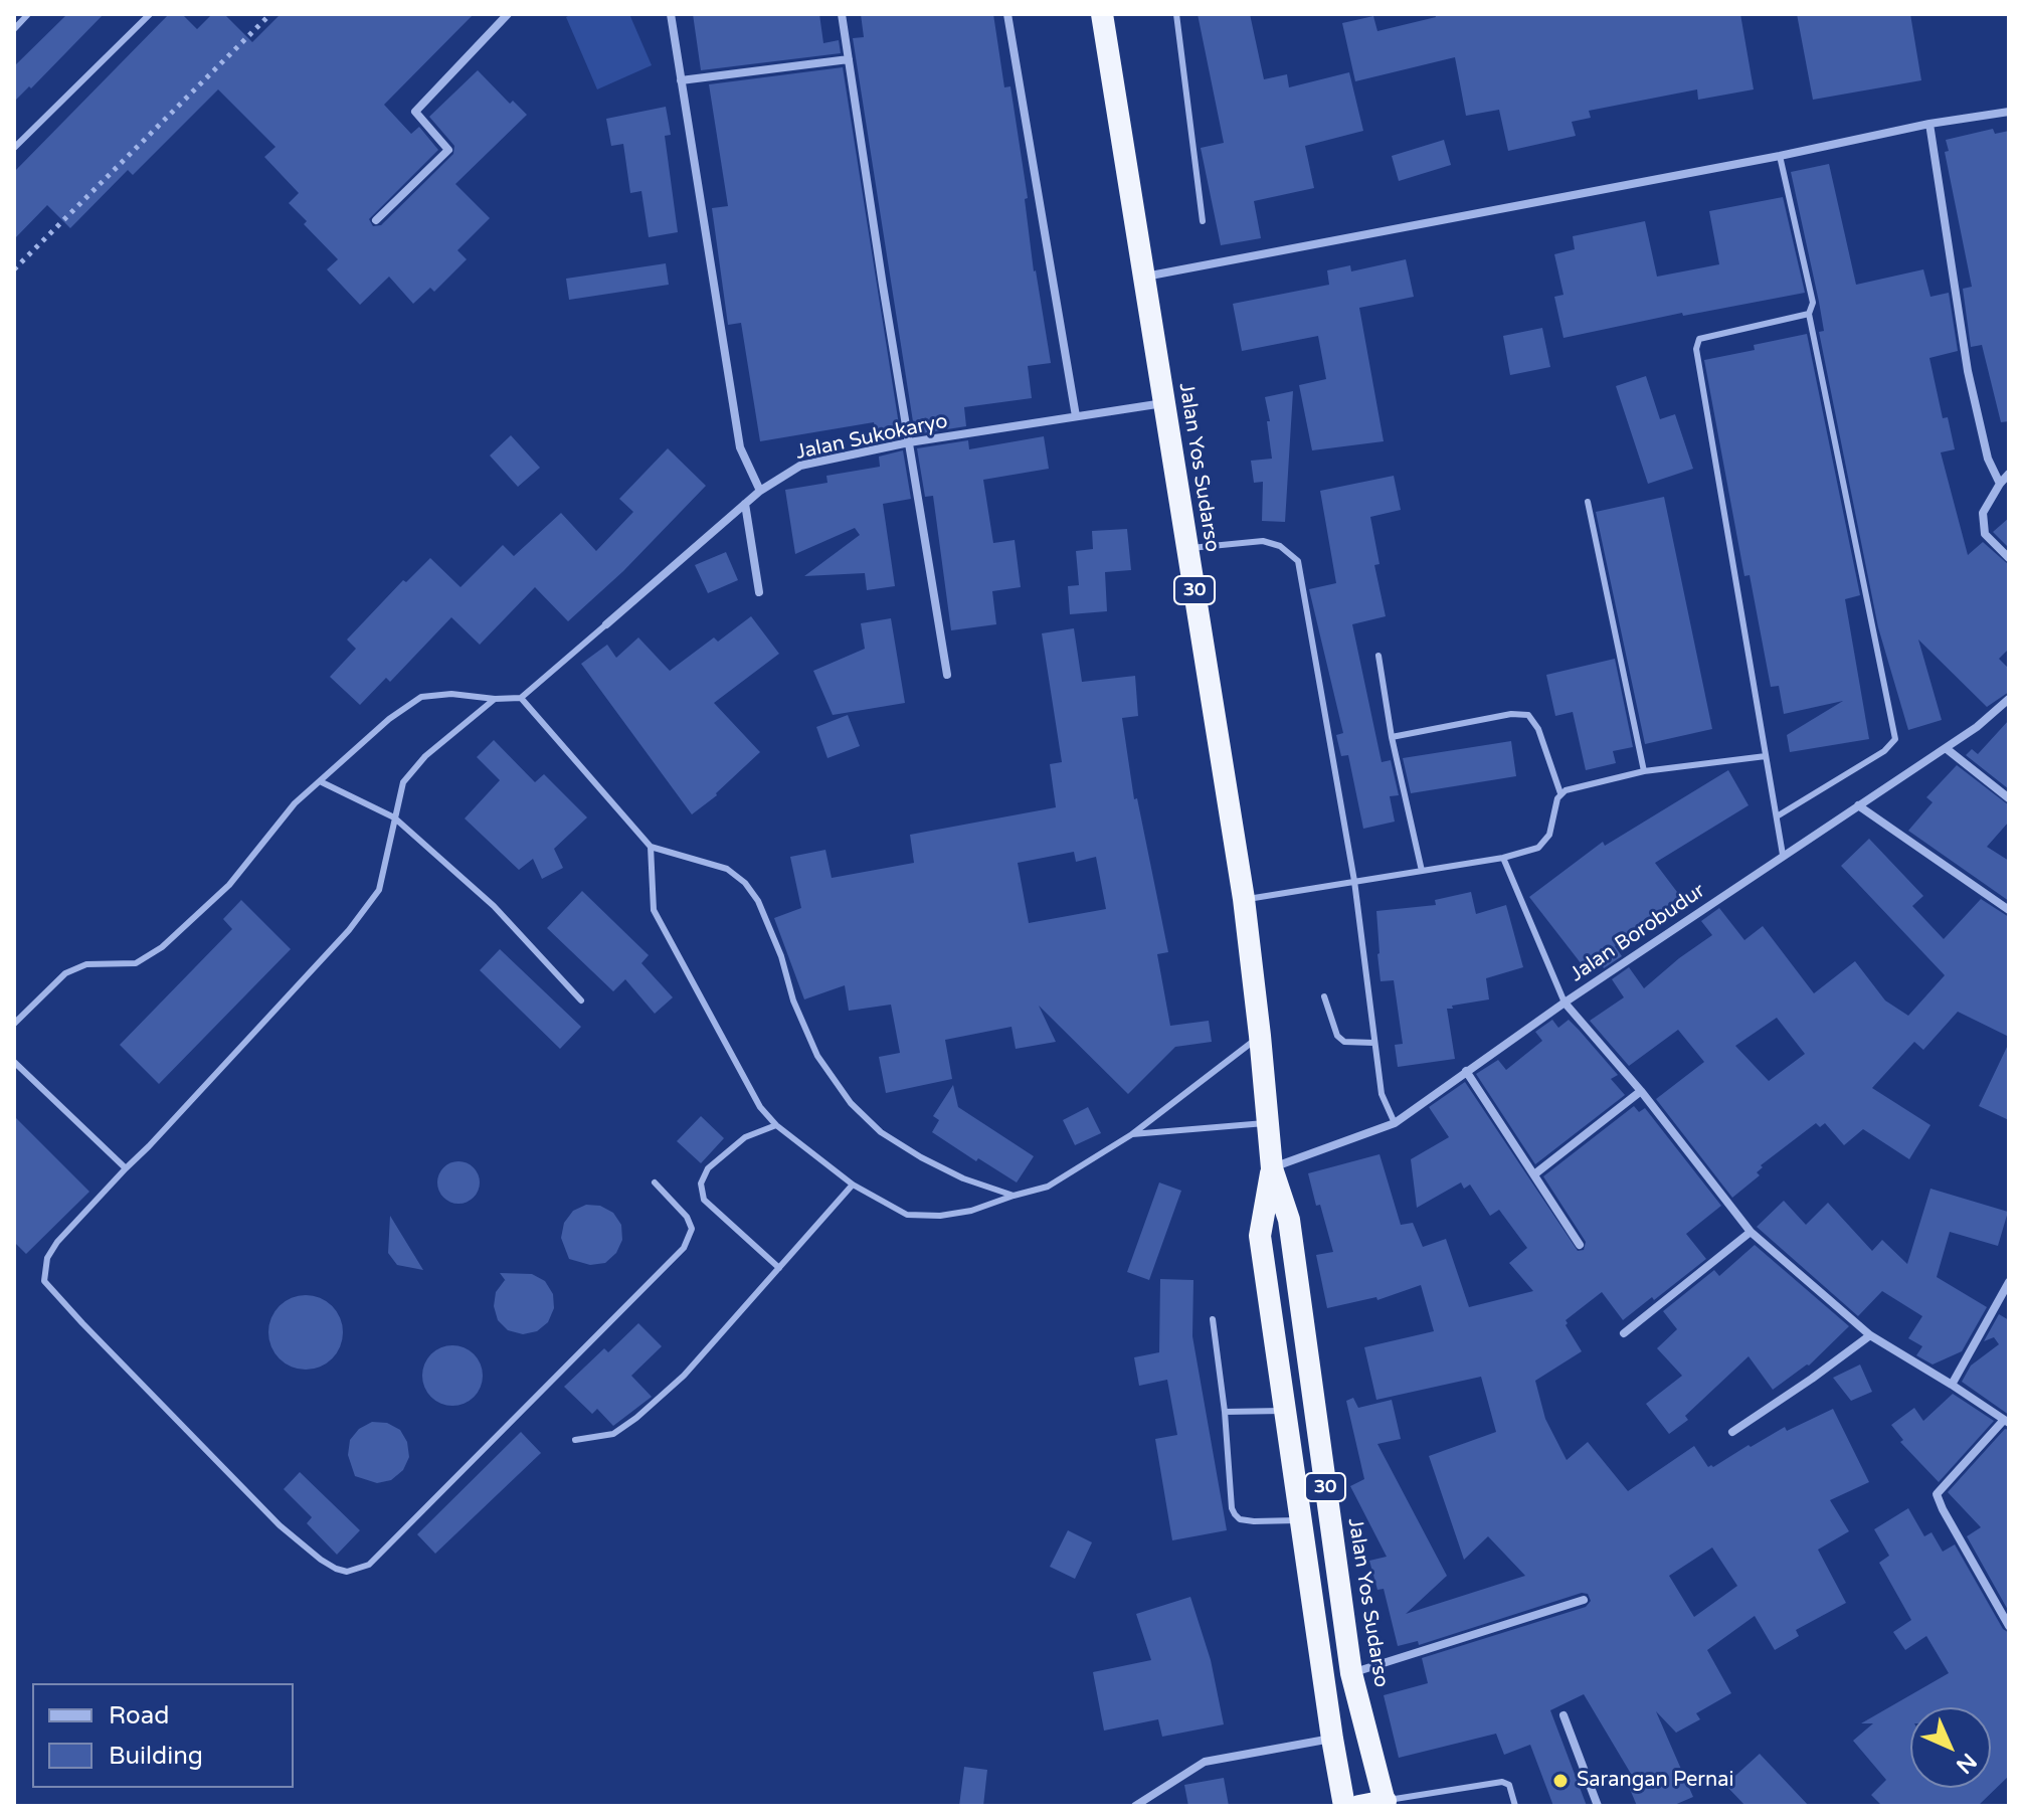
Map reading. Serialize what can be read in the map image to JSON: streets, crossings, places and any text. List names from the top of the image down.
{
  "streets": {
    "highway": ["Jalan Yos Sudarso", "30"],
    "street": ["Jalan Sukokaryo", "Jalan Borobudur"]
  },
  "crossings": [
    ["Jalan Sukokaryo", "Jalan Yos Sudarso"],
    ["Jalan Yos Sudarso", "Jalan Borobudur"]
  ],
  "places": ["Sarangan Pernai"],
  "legend": ["Road", "Building"],
  "north": "bottom right"
}
